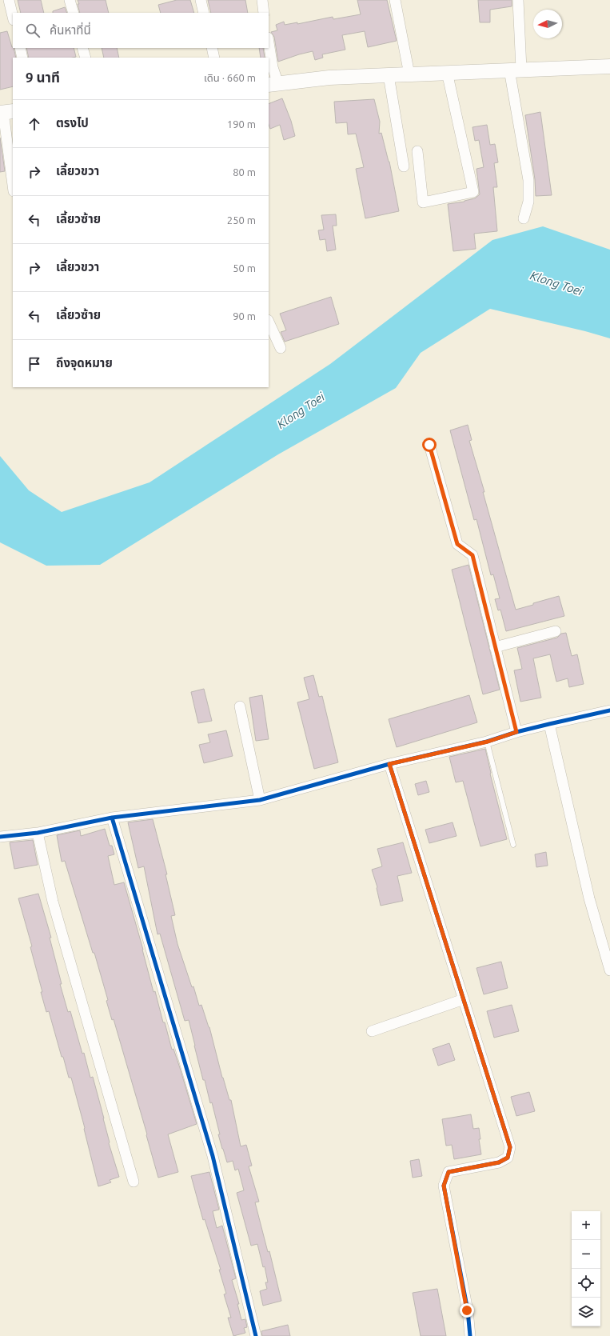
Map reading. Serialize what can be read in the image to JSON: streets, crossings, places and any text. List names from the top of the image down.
{
  "water": ["Klong Toei"],
  "north": "left",
  "page": {
    "search": "ค้นหาที่นี่",
    "heading": ["9 นาที", "เดิน · 660 m"],
    "list": [
      ["ตรงไป", "190 m"],
      ["เลี้ยวขวา", "80 m"],
      ["เลี้ยวซ้าย", "250 m"],
      ["เลี้ยวขวา", "50 m"],
      ["เลี้ยวซ้าย", "90 m"],
      "ถึงจุดหมาย"
    ],
    "map_buttons": ["+", "−"]
  }
}
